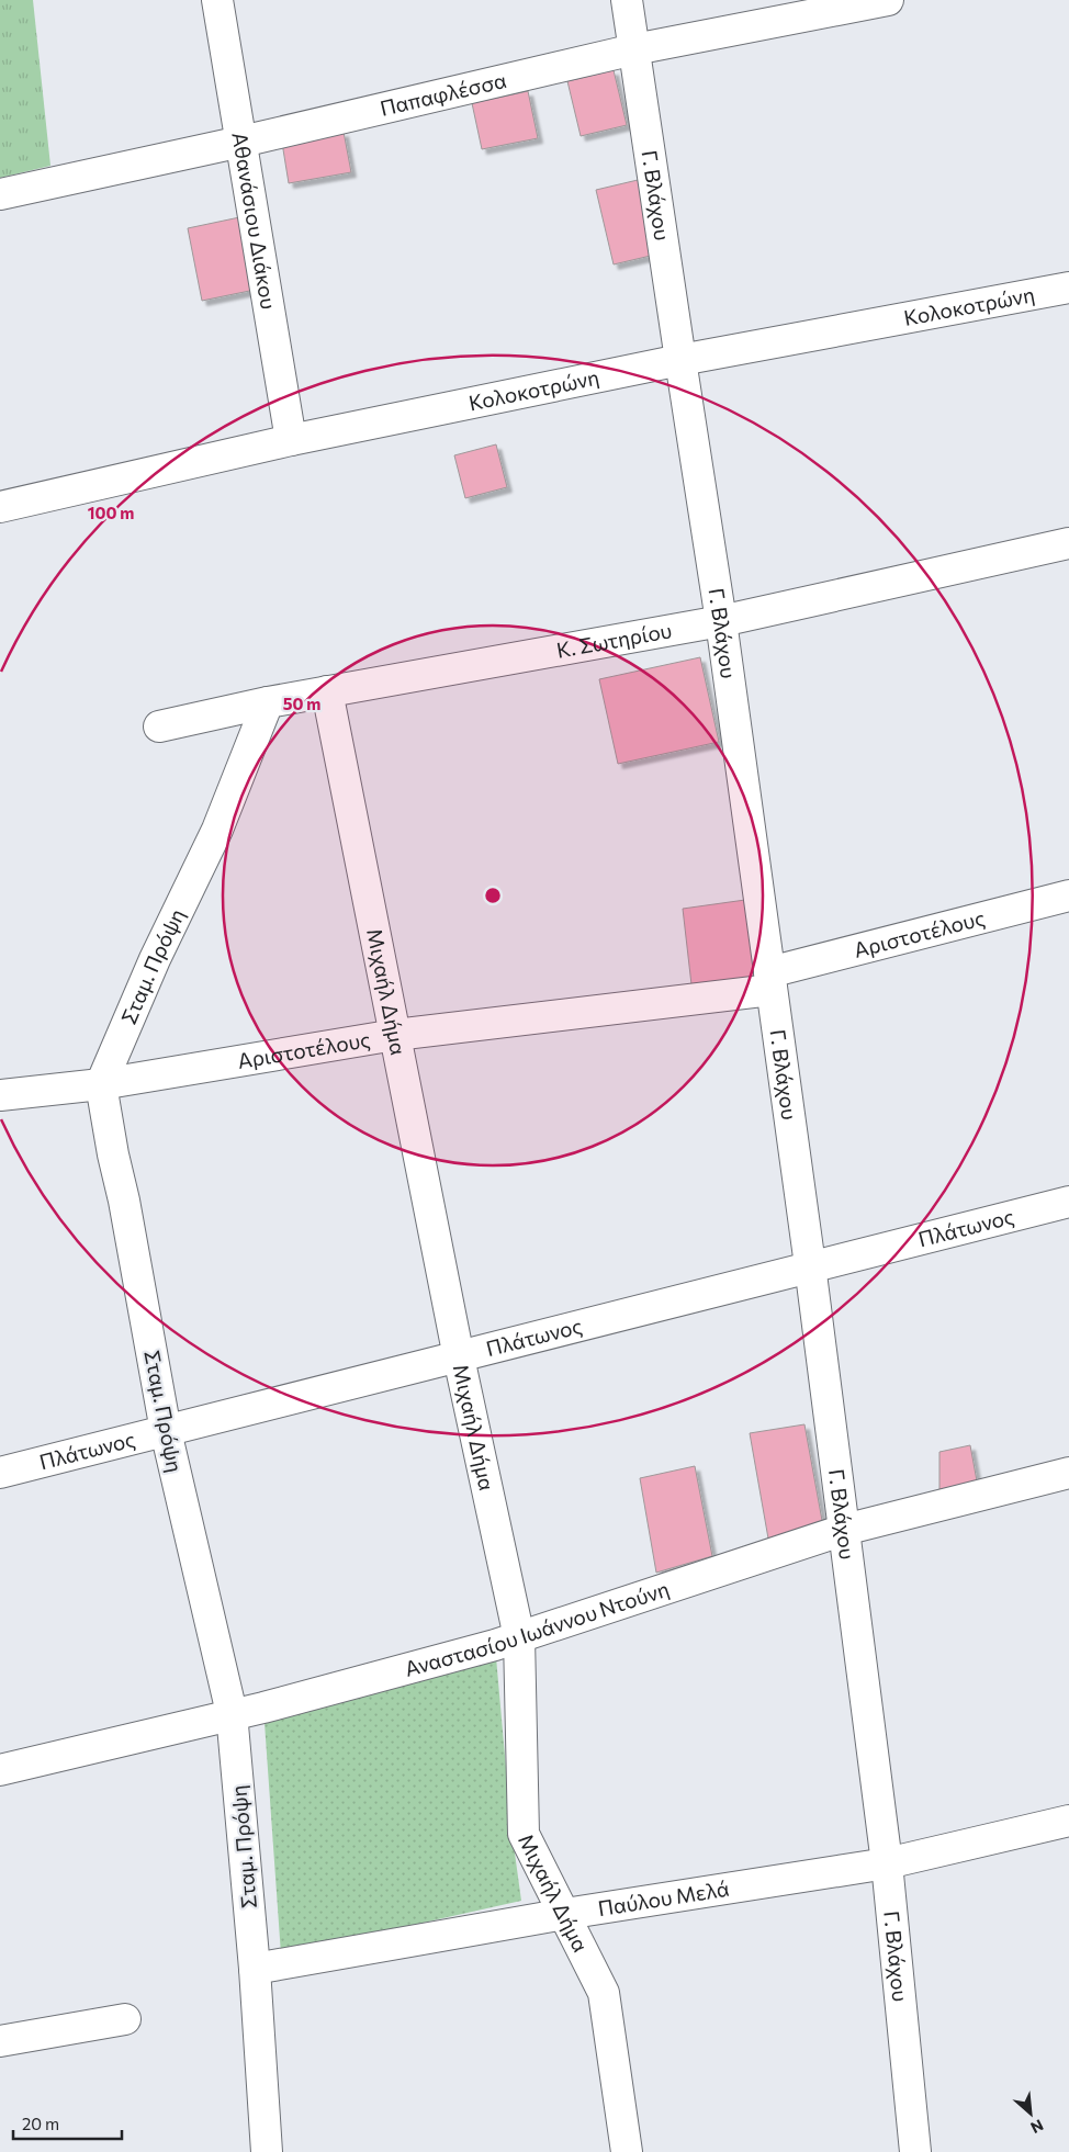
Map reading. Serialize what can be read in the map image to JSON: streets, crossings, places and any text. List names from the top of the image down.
{
  "streets": {
    "street": [
      "Παπαφλέσσα",
      "Γ. Βλάχου",
      "Αθανάσιου Διάκου",
      "Κολοκοτρώνη",
      "Κ. Σωτηρίου",
      "Αριστοτέλους",
      "Σταμ. Πρόψη",
      "Μιχαήλ Δήμα",
      "Πλάτωνος",
      "Αναστασίου Ιωάννου Ντούνη",
      "Παύλου Μελά"
    ]
  },
  "crossings": [
    ["Παπαφλέσσα", "Γ. Βλάχου"],
    ["Παπαφλέσσα", "Αθανάσιου Διάκου"],
    ["Γ. Βλάχου", "Κολοκοτρώνη"],
    ["Γ. Βλάχου", "Κ. Σωτηρίου"],
    ["Γ. Βλάχου", "Αριστοτέλους"],
    ["Γ. Βλάχου", "Πλάτωνος"],
    ["Γ. Βλάχου", "Αναστασίου Ιωάννου Ντούνη"],
    ["Γ. Βλάχου", "Παύλου Μελά"],
    ["Αθανάσιου Διάκου", "Κολοκοτρώνη"],
    ["Κ. Σωτηρίου", "Σταμ. Πρόψη"],
    ["Κ. Σωτηρίου", "Μιχαήλ Δήμα"],
    ["Αριστοτέλους", "Σταμ. Πρόψη"],
    ["Αριστοτέλους", "Μιχαήλ Δήμα"],
    ["Σταμ. Πρόψη", "Πλάτωνος"],
    ["Σταμ. Πρόψη", "Αναστασίου Ιωάννου Ντούνη"],
    ["Σταμ. Πρόψη", "Παύλου Μελά"],
    ["Μιχαήλ Δήμα", "Πλάτωνος"],
    ["Μιχαήλ Δήμα", "Αναστασίου Ιωάννου Ντούνη"],
    ["Μιχαήλ Δήμα", "Παύλου Μελά"]
  ],
  "scale_bar": "20 m",
  "north": "bottom right",
  "rings": ["100 m", "50 m"]
}
